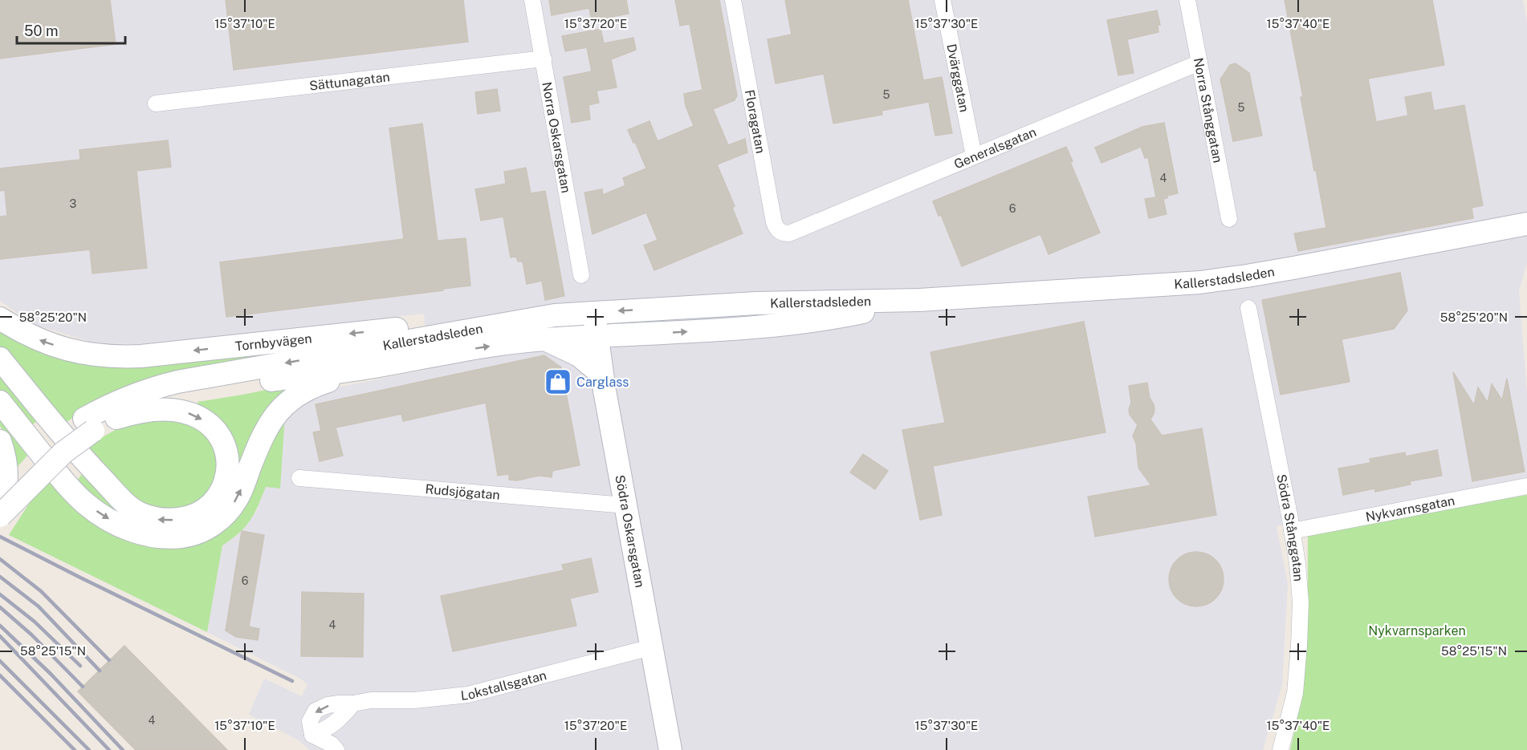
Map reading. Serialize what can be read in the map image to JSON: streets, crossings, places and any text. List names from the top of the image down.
{
  "streets": {
    "main road": ["Kallerstadsleden", "Tornbyvägen", "Södra Oskarsgatan"],
    "street": [
      "Dvärggatan",
      "Sättunagatan",
      "Norra Stånggatan",
      "Floragatan",
      "Norra Oskarsgatan",
      "Generalsgatan",
      "Rudsjögatan",
      "Nykvarnsgatan",
      "Södra Stånggatan",
      "Lokstallsgatan"
    ]
  },
  "crossings": [
    ["Dvärggatan", "Generalsgatan"],
    ["Sättunagatan", "Norra Oskarsgatan"],
    ["Norra Stånggatan", "Generalsgatan"],
    ["Floragatan", "Generalsgatan"],
    ["Kallerstadsleden", "Tornbyvägen"],
    ["Kallerstadsleden", "Södra Oskarsgatan"],
    ["Rudsjögatan", "Södra Oskarsgatan"],
    ["Nykvarnsgatan", "Södra Stånggatan"],
    ["Södra Oskarsgatan", "Lokstallsgatan"]
  ],
  "one_way": ["Tornbyvägen"],
  "parks": ["Nykvarnsparken"],
  "places": {
    "shop": ["Carglass"]
  },
  "house_numbers": [
    "5",
    "5",
    "4",
    "3",
    "6",
    "6",
    "4",
    "4"
  ],
  "scale_bar": "50 m",
  "coordinates": [
    "15°37'10\"E",
    "15°37'20\"E",
    "15°37'30\"E",
    "15°37'40\"E",
    "58°25'20\"N",
    "58°25'15\"N"
  ]
}
